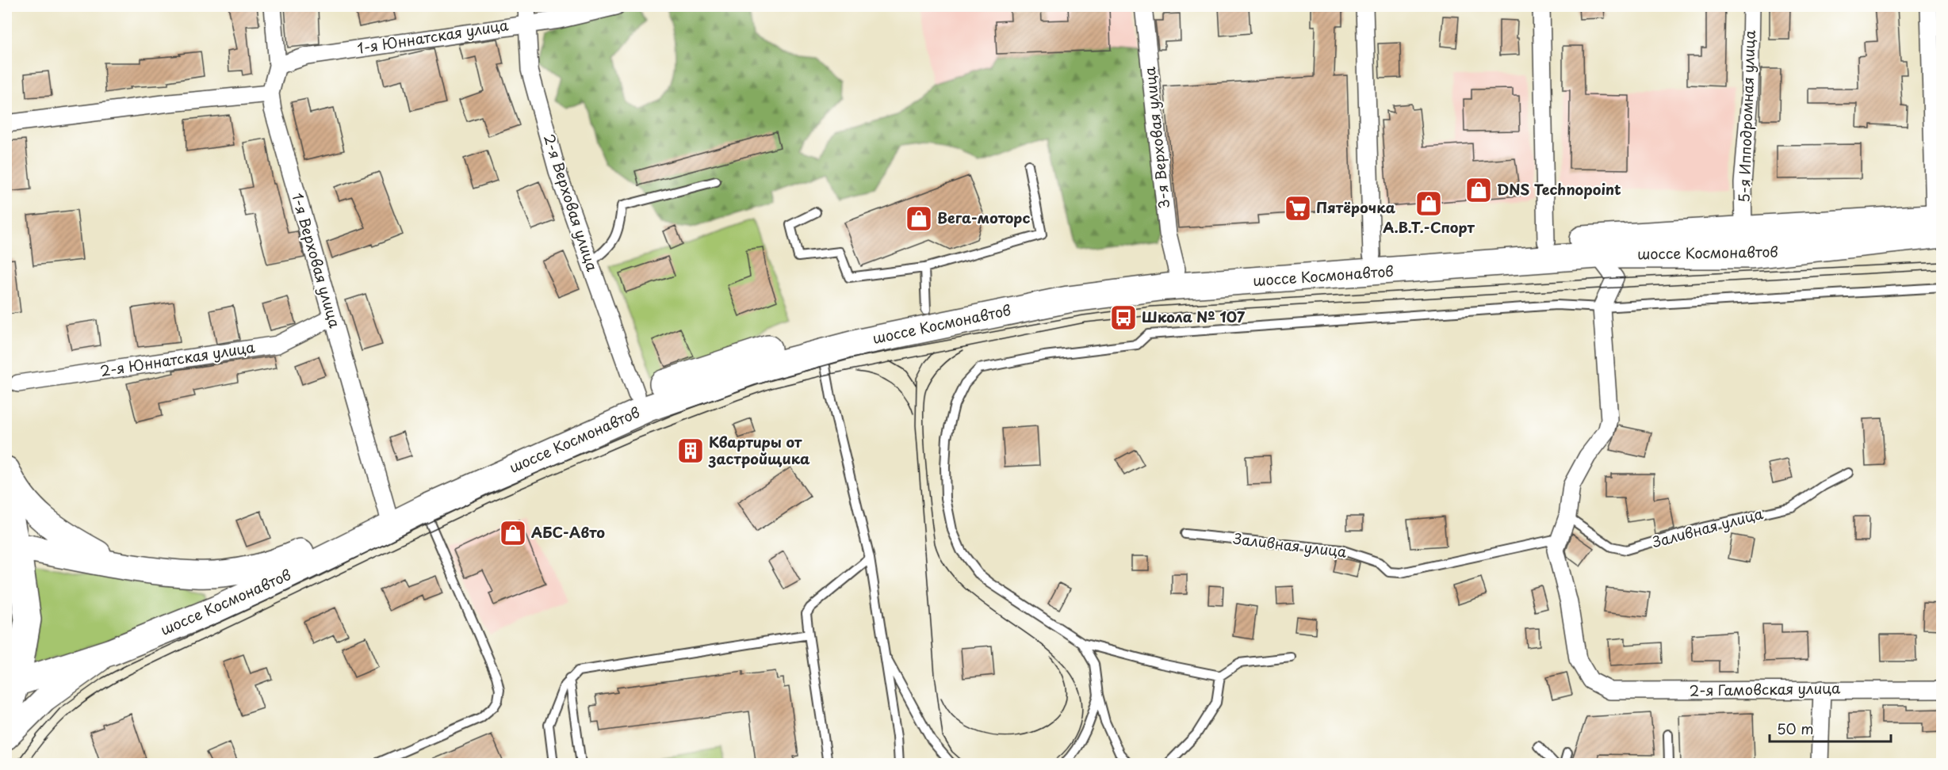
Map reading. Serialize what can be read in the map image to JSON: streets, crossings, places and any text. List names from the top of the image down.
{
  "streets": {
    "main road": ["шоссе Космонавтов"],
    "street": [
      "1-я Юннатская улица",
      "5-я Ипподромная улица",
      "3-я Верховая улица",
      "2-я Верховая улица",
      "1-я Верховая улица",
      "2-я Юннатская улица",
      "2-я Гамовская улица"
    ],
    "lane": ["Заливная улица"]
  },
  "crossings": [
    ["1-я Юннатская улица", "2-я Верховая улица"],
    ["1-я Юннатская улица", "1-я Верховая улица"],
    ["5-я Ипподромная улица", "шоссе Космонавтов"],
    ["3-я Верховая улица", "шоссе Космонавтов"],
    ["2-я Верховая улица", "шоссе Космонавтов"],
    ["шоссе Космонавтов", "1-я Верховая улица"],
    ["1-я Верховая улица", "2-я Юннатская улица"],
    ["Заливная улица", "2-я Гамовская улица"]
  ],
  "places": {
    "shop": [
      "DNS Technopoint",
      "А.В.Т.-Спорт",
      "Вега-моторс",
      "АБС-Авто"
    ],
    "supermarket": ["Пятёрочка"],
    "bus stop": ["Школа № 107"],
    "building": ["Квартиры от застройщика"]
  },
  "scale_bar": "50 m"
}
